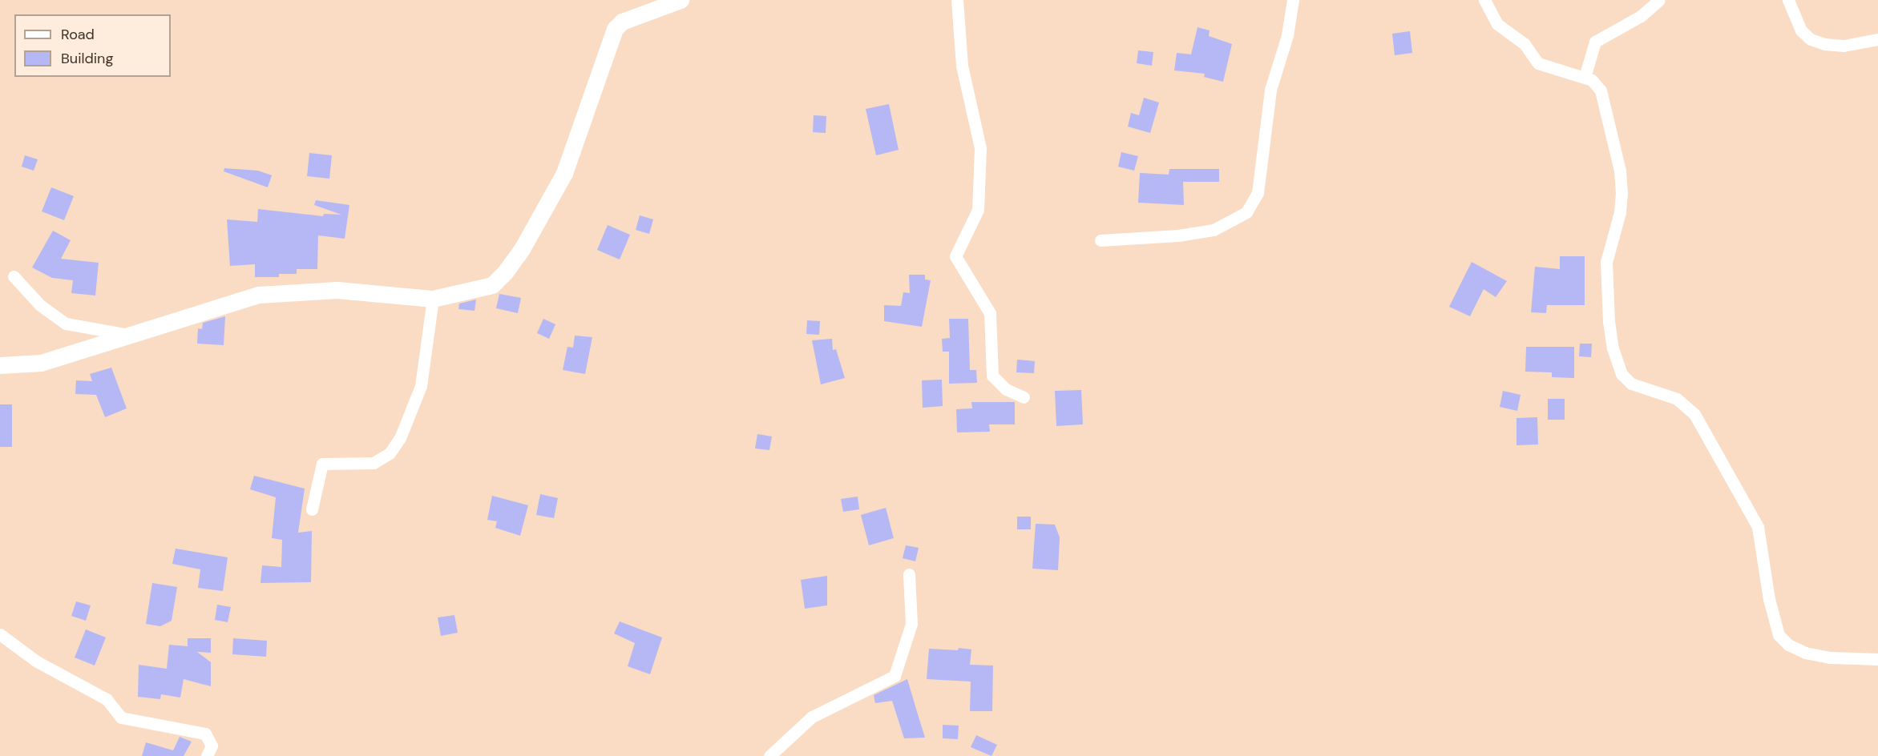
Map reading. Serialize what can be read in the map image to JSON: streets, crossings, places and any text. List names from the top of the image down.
{
  "legend": ["Road", "Building"]
}
